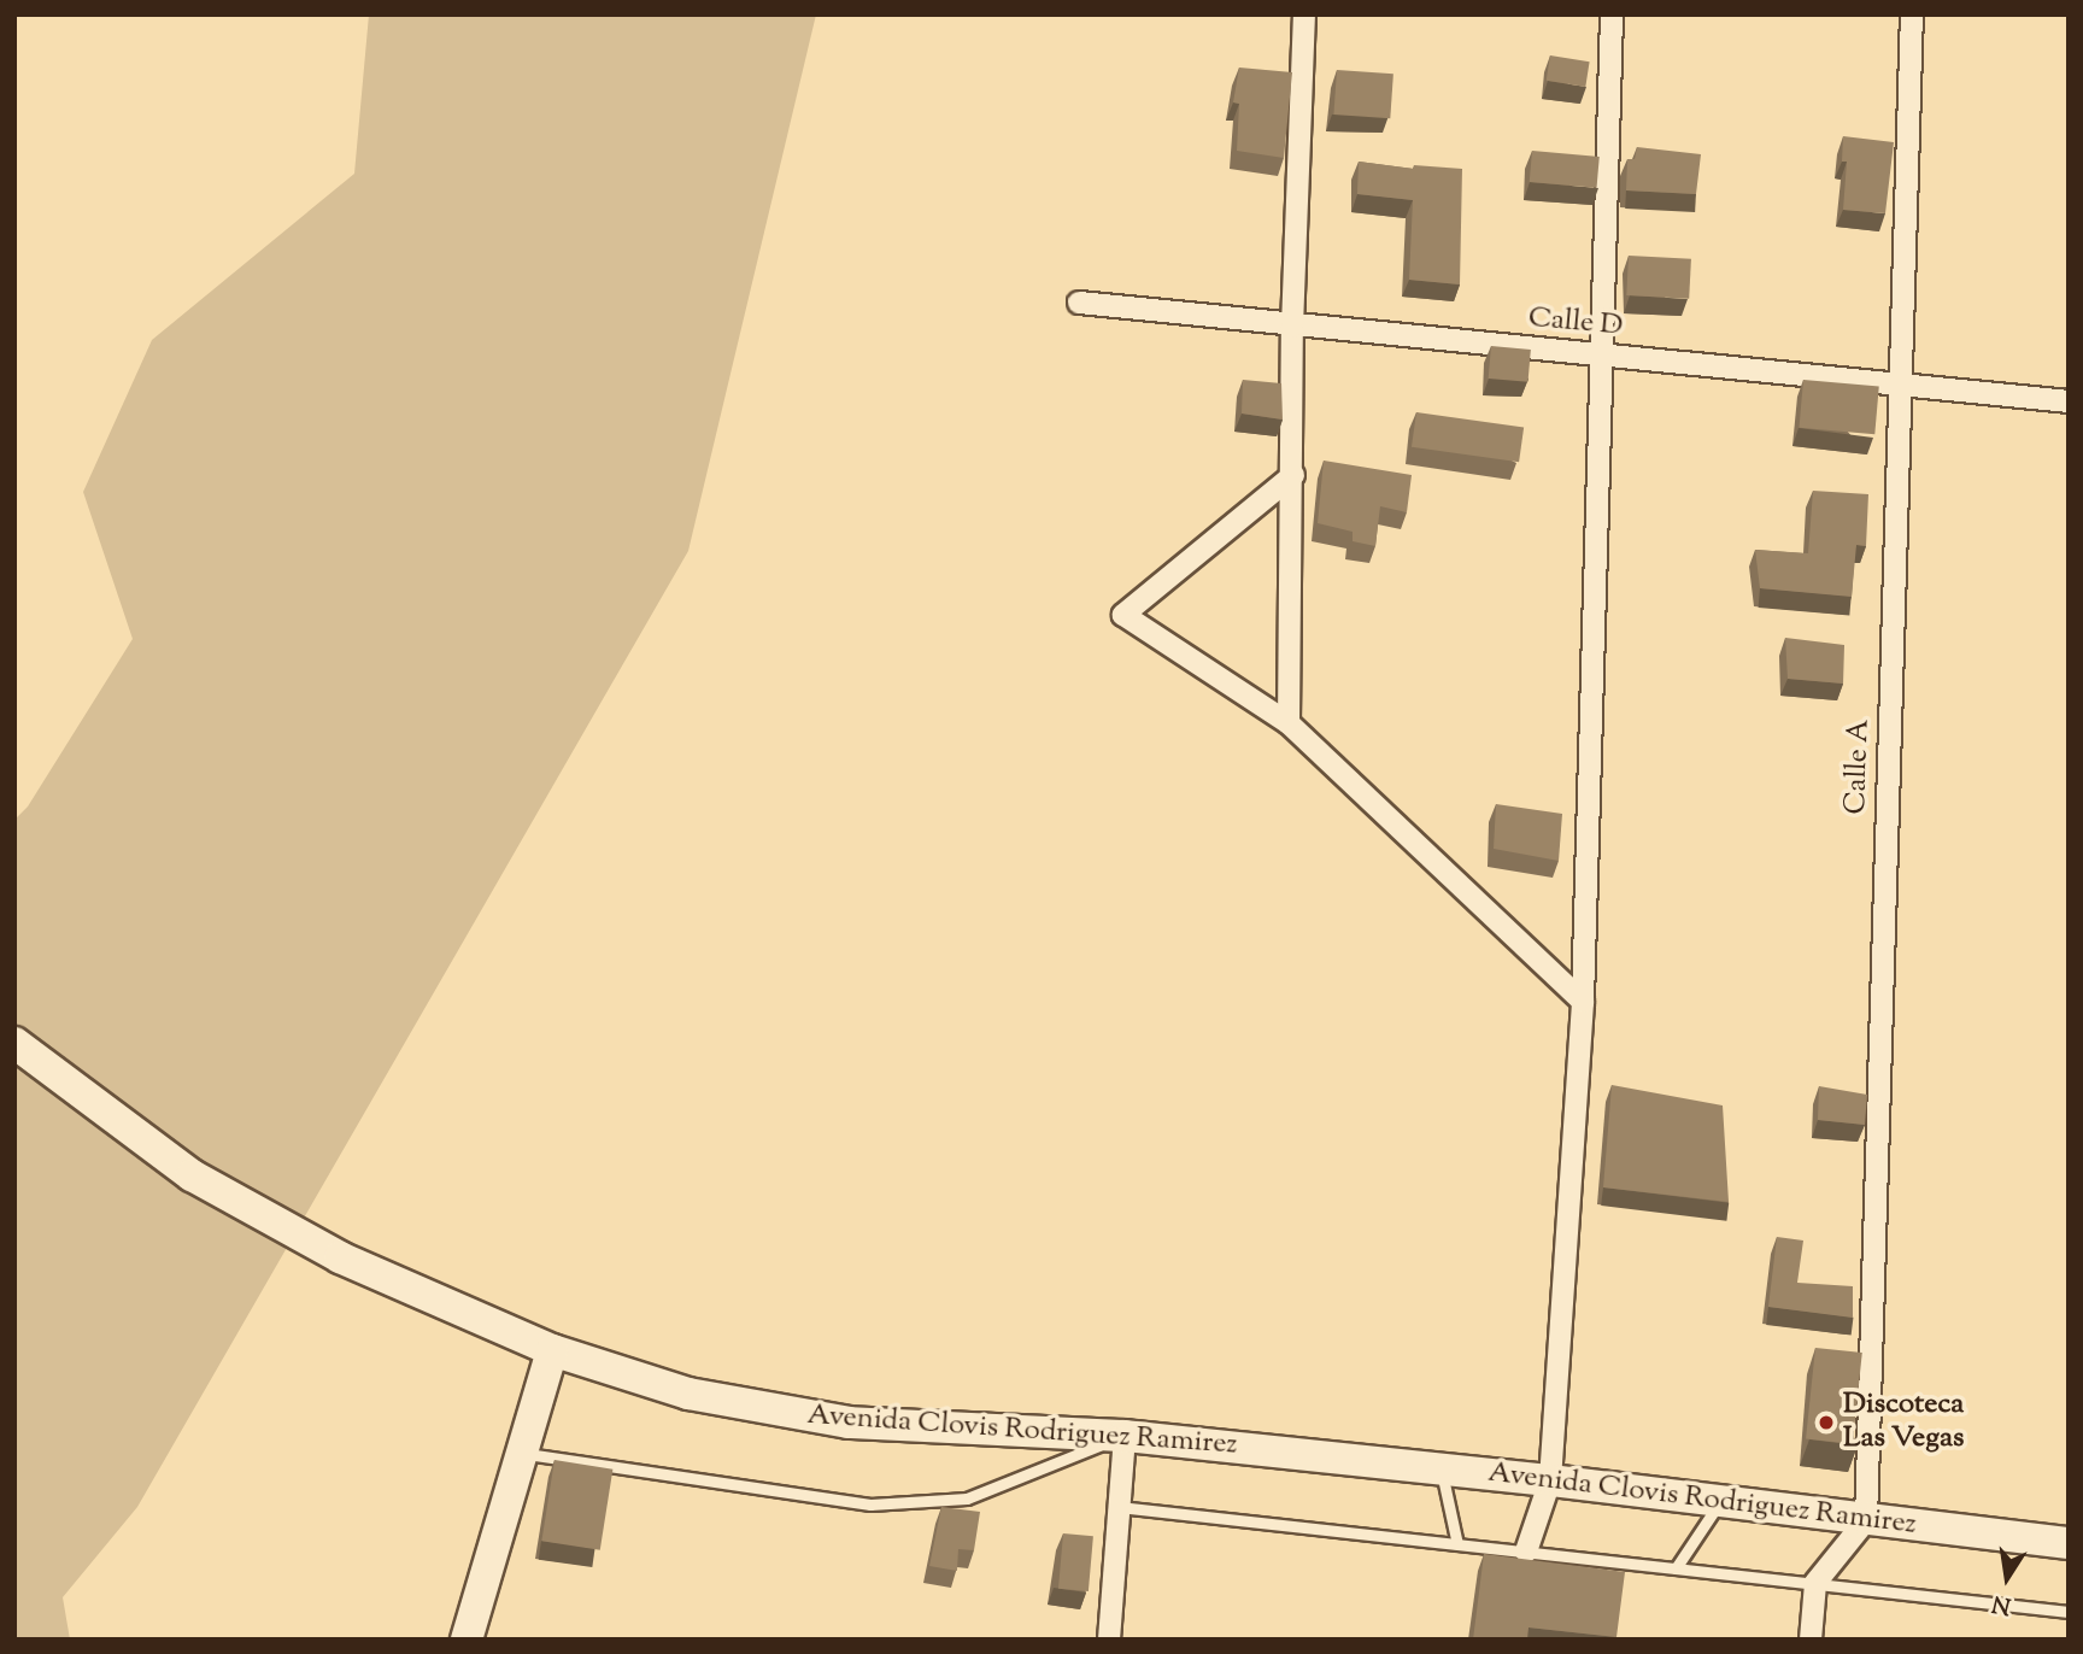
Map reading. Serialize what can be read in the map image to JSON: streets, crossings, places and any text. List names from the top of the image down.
{
  "streets": {
    "main road": ["Avenida Clovis Rodriguez Ramirez"],
    "street": ["Calle D", "Calle A"]
  },
  "crossings": [
    ["Calle D", "Calle A"],
    ["Calle A", "Avenida Clovis Rodriguez Ramirez"]
  ],
  "places": ["Discoteca Las Vegas"],
  "north": "bottom"
}
